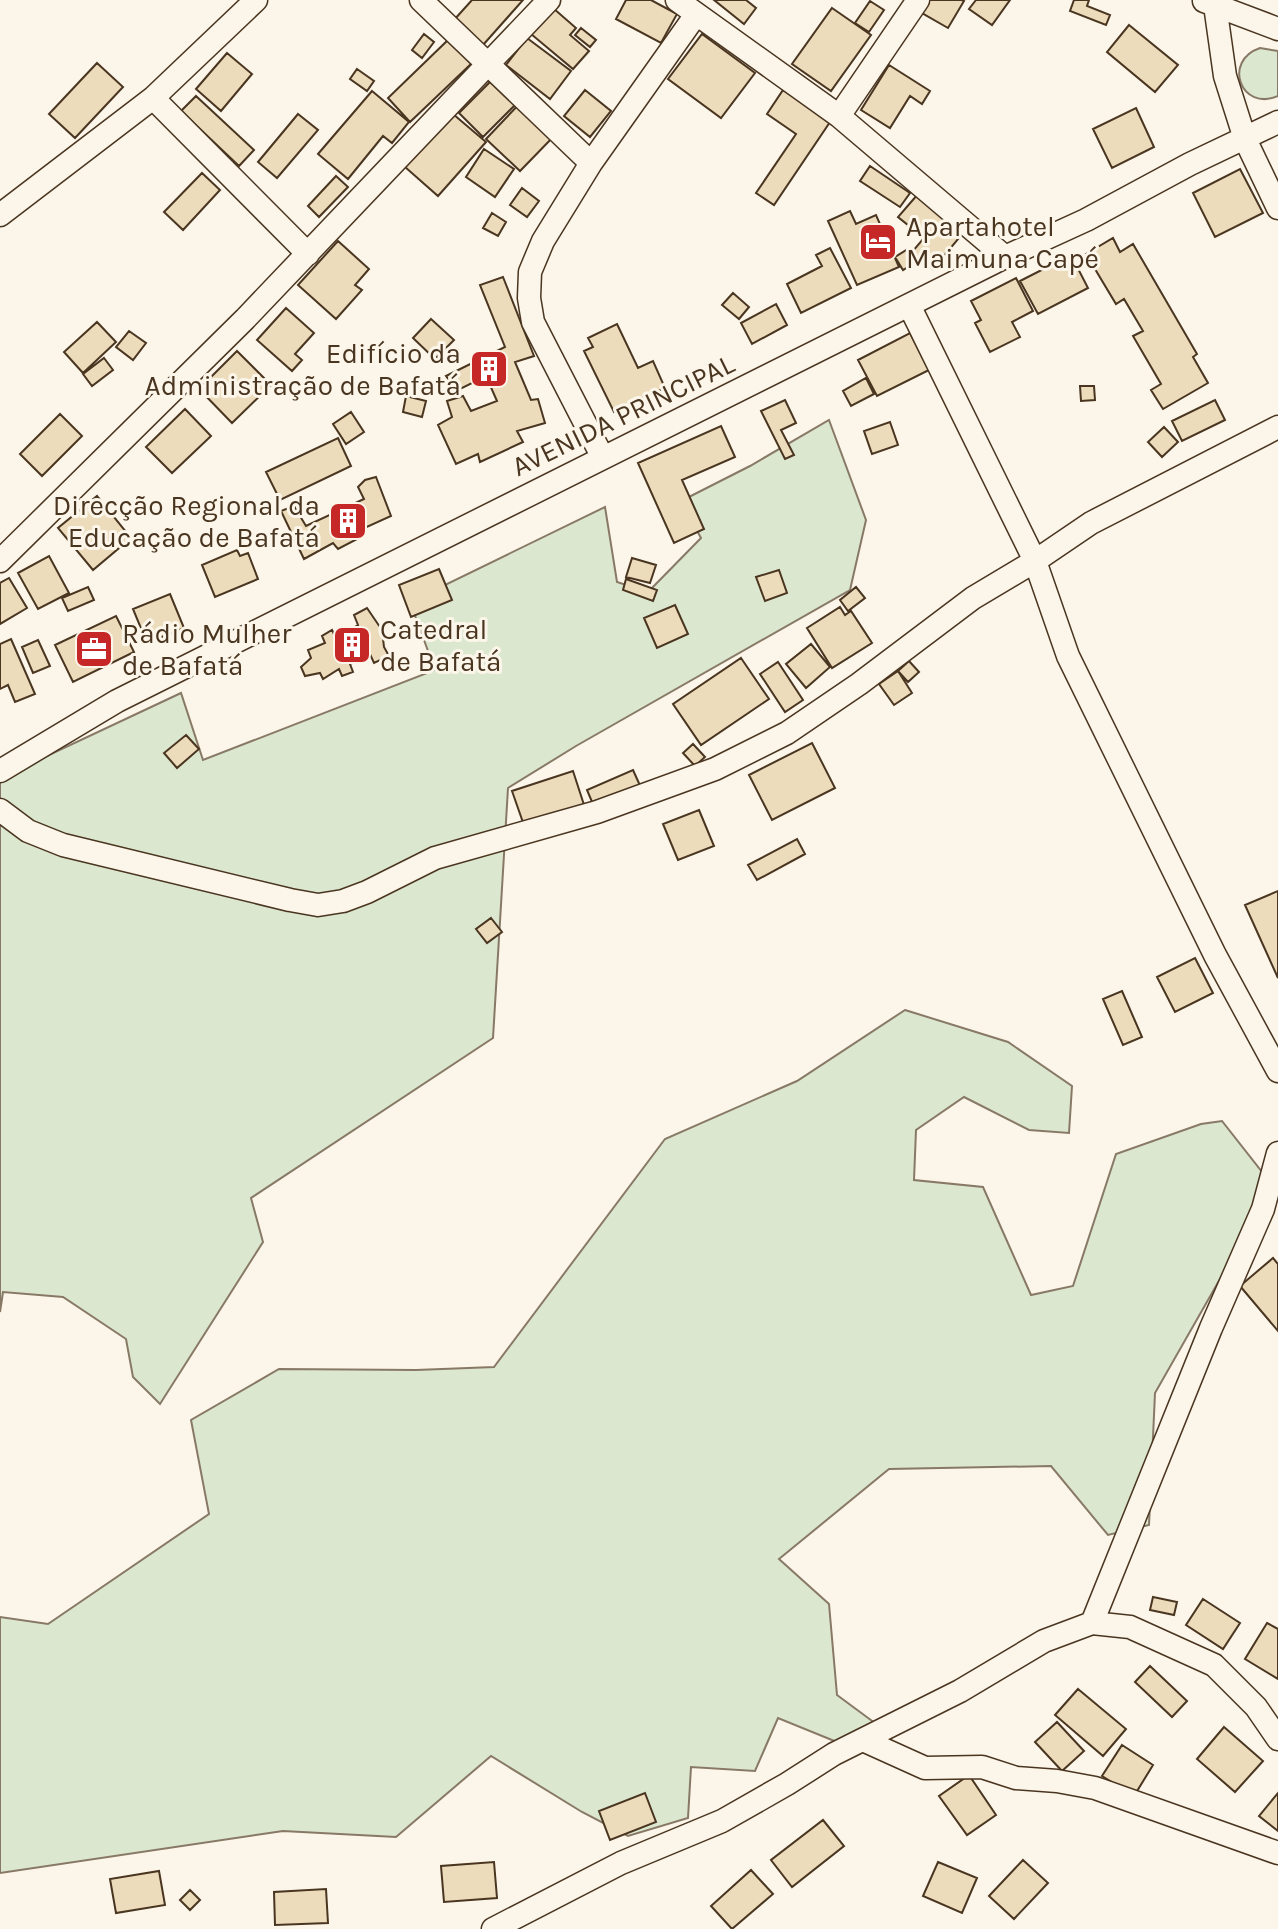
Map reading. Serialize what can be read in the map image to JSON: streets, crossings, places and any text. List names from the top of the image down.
{
  "streets": {
    "street": ["AVENIDA PRINCIPAL"]
  },
  "places": {
    "hotel": ["Apartahotel Maimuna Capé"],
    "building": ["Edifício da Administração de Bafatá", "Direcção Regional da Educação de Bafatá", "Catedral de Bafatá"],
    "office": ["Rádio Mulher de Bafatá"]
  }
}
